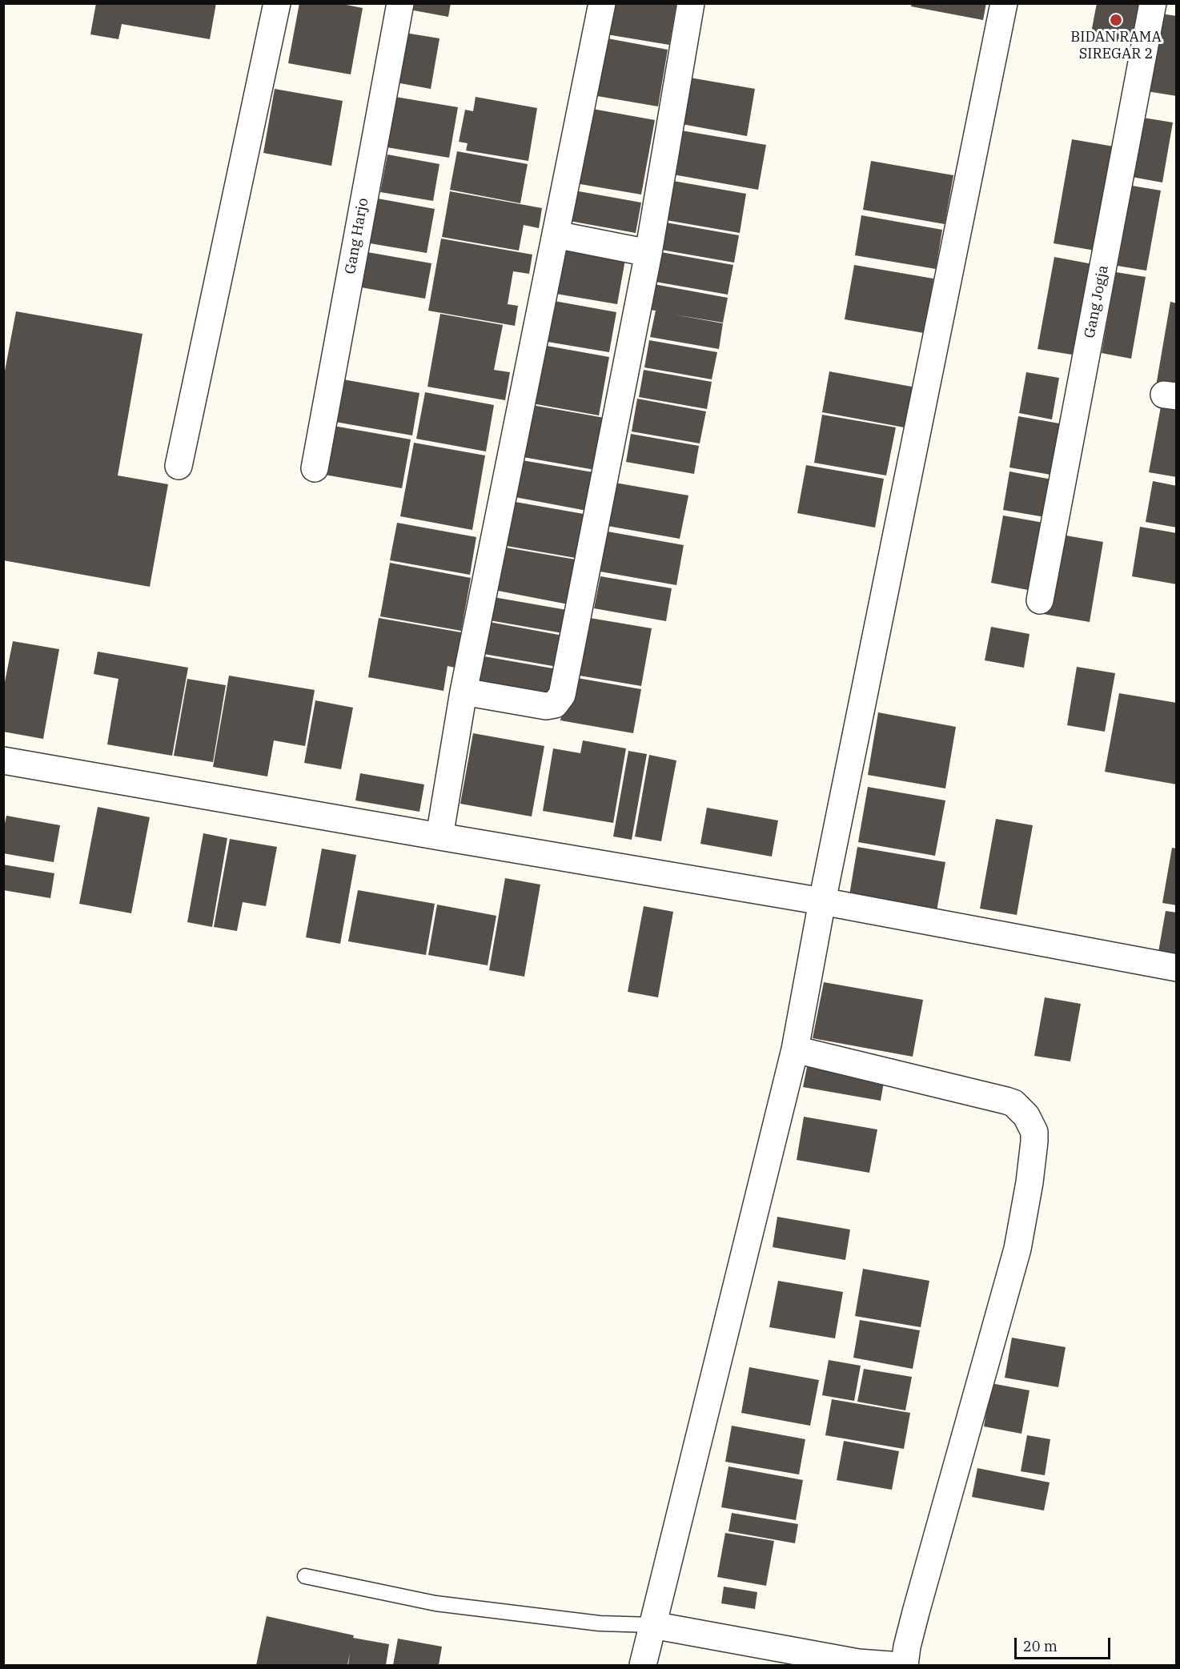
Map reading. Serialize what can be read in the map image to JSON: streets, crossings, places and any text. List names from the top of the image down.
{
  "streets": {
    "street": ["Gang Harjo", "Gang Jogja"]
  },
  "places": ["BIDAN RAMA SIREGAR 2"],
  "scale_bar": "20 m"
}
